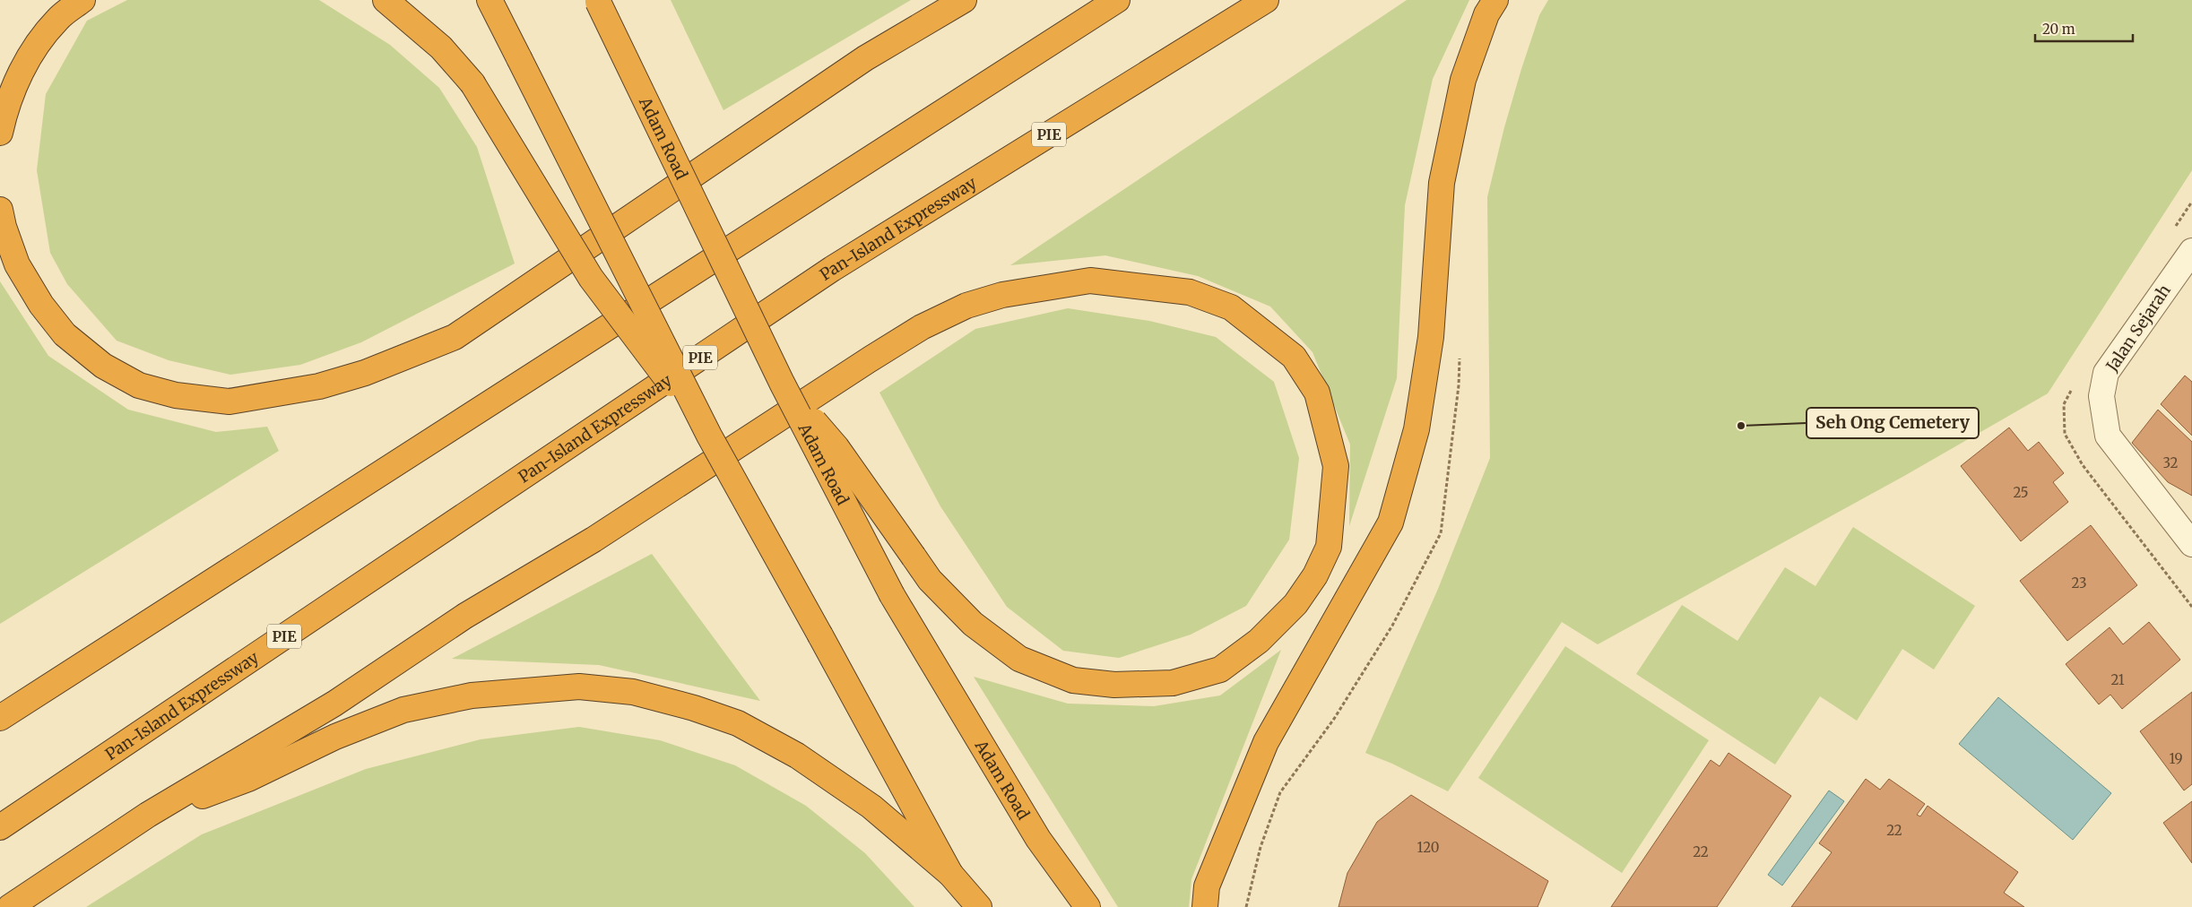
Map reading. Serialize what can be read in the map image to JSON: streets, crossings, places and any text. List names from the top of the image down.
{
  "streets": {
    "highway": ["PIE", "Adam Road", "Pan-Island Expressway"],
    "street": ["Jalan Sejarah"]
  },
  "places": ["Seh Ong Cemetery"],
  "house_numbers": [
    "32",
    "25",
    "23",
    "21",
    "19",
    "22",
    "120",
    "22"
  ],
  "scale_bar": "20 m"
}
